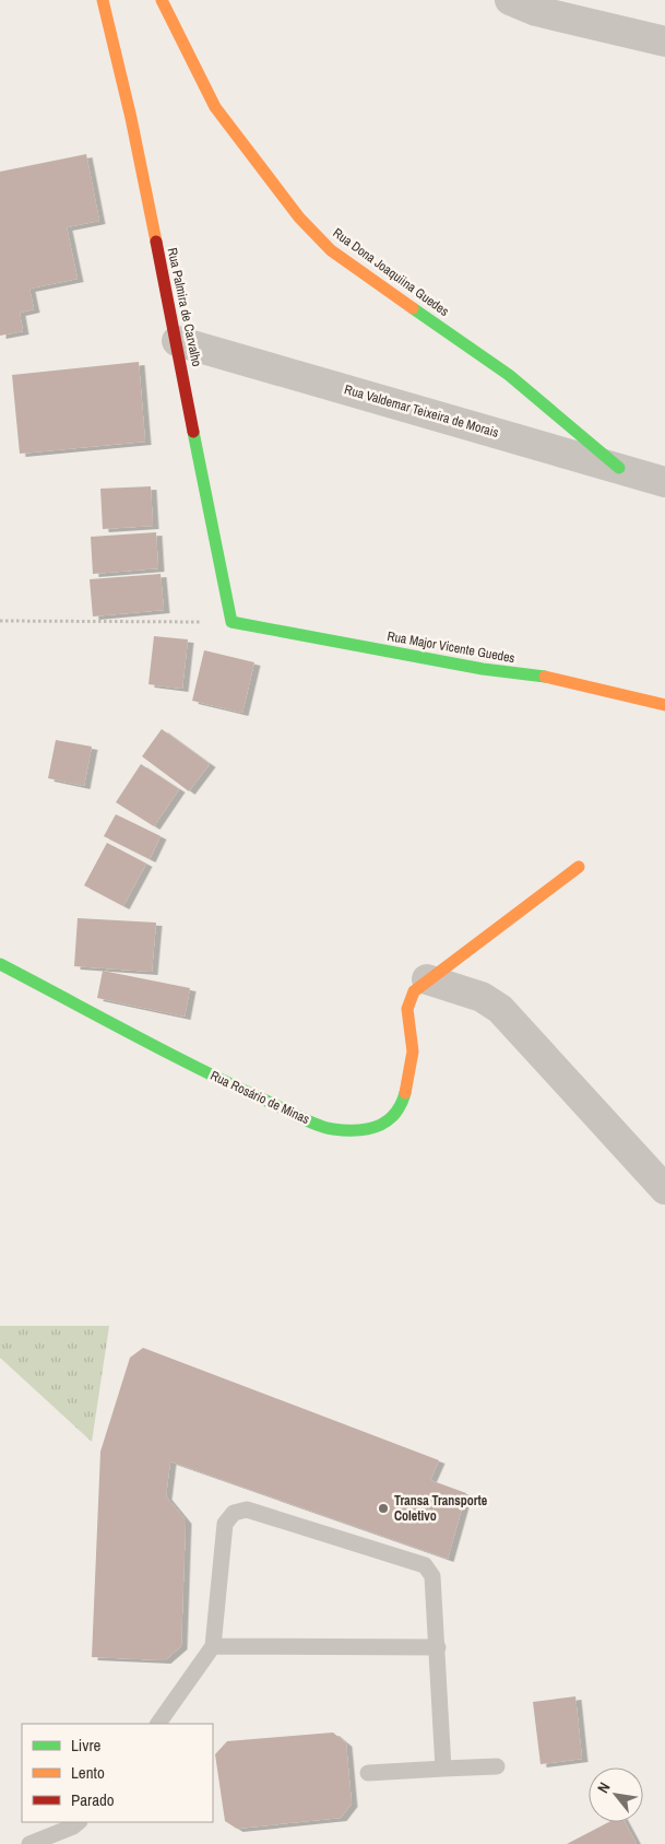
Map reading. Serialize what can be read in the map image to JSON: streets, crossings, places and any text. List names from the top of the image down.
{
  "streets": {
    "street": [
      "Rua Dona Joaquiina Guedes",
      "Rua Palmira de Carvalho",
      "Rua Valdemar Teixeira de Morais",
      "Rua Major Vicente Guedes",
      "Rua Rosário de Minas"
    ]
  },
  "crossings": [
    ["Rua Dona Joaquiina Guedes", "Rua Valdemar Teixeira de Morais"],
    ["Rua Palmira de Carvalho", "Rua Valdemar Teixeira de Morais"],
    ["Rua Palmira de Carvalho", "Rua Major Vicente Guedes"]
  ],
  "places": ["Transa Transporte Coletivo"],
  "legend": ["Livre", "Lento", "Parado"],
  "north": "top left"
}
